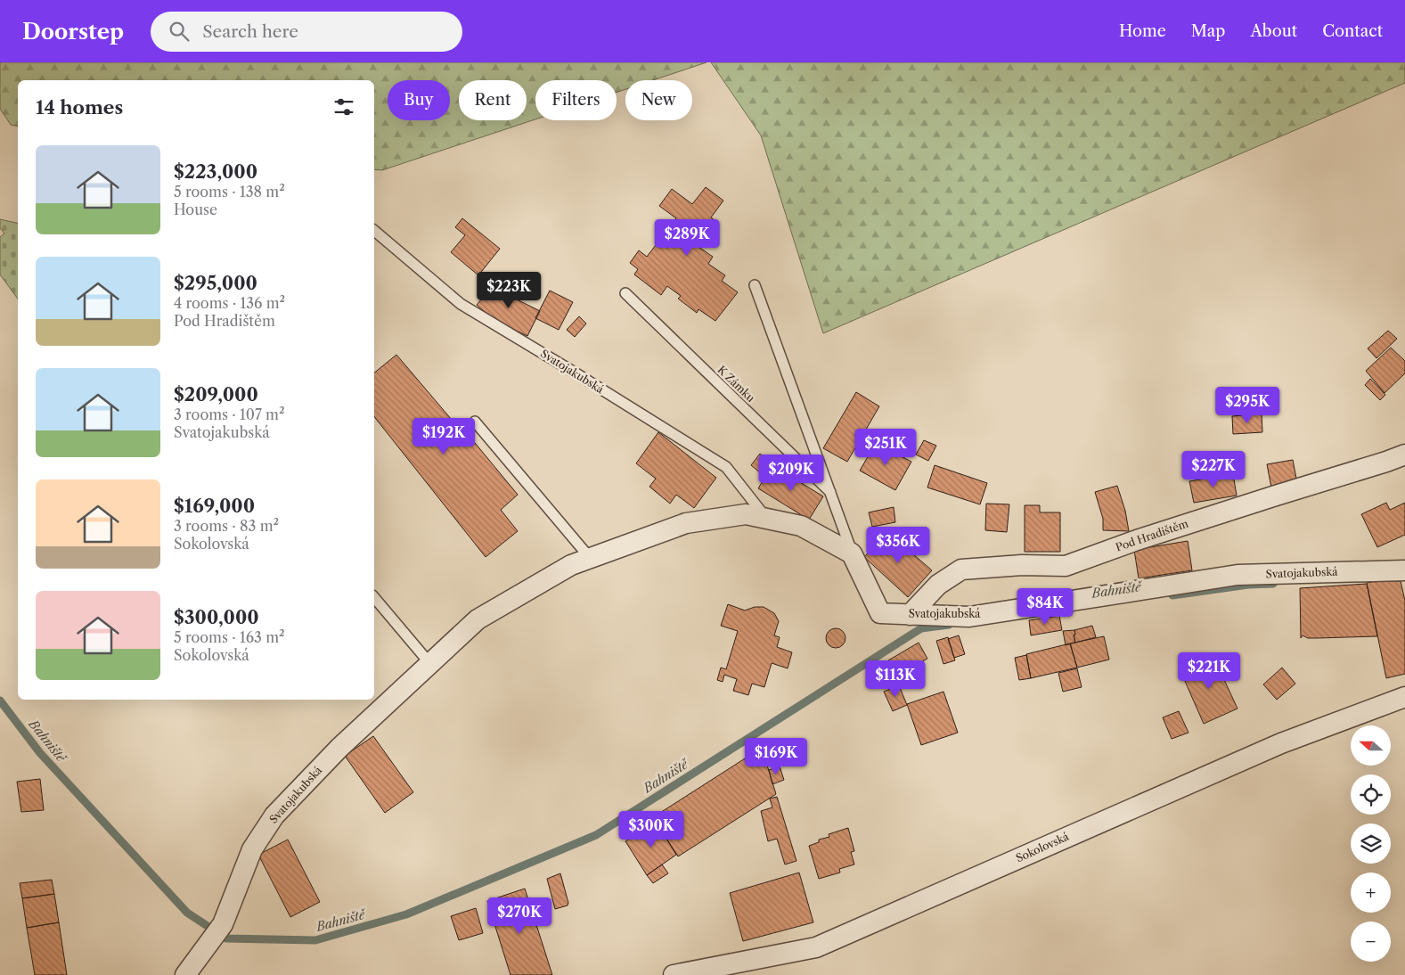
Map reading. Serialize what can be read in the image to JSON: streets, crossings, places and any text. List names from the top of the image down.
{
  "streets": {
    "street": ["Svatojakubská", "Pod Hradištěm", "Sokolovská"],
    "lane": ["K Zámku"]
  },
  "crossings": [
    ["Svatojakubská", "Pod Hradištěm"]
  ],
  "water": ["Bahniště"],
  "north": "left",
  "page": {
    "header": "Doorstep",
    "search": "Search here",
    "nav": [
      "Home",
      "Map",
      "About",
      "Contact"
    ],
    "chip": [
      "Buy",
      "Rent",
      "Filters",
      "New"
    ],
    "heading": "14 homes",
    "list": [
      {
        "name": "$223,000",
        "note": "5 rooms · 138 m² · House"
      },
      {
        "name": "$295,000",
        "note": "4 rooms · 136 m² · Pod Hradištěm"
      },
      {
        "name": "$209,000",
        "note": "3 rooms · 107 m² · Svatojakubská"
      },
      {
        "name": "$169,000",
        "note": "3 rooms · 83 m² · Sokolovská"
      },
      {
        "name": "$300,000",
        "note": "5 rooms · 163 m² · Sokolovská"
      }
    ],
    "price": [
      "$289K",
      "$223K",
      "$295K",
      "$192K",
      "$251K",
      "$227K",
      "$209K",
      "$356K",
      "$84K",
      "$221K",
      "$113K",
      "$169K",
      "$300K",
      "$270K"
    ],
    "map_buttons": ["+", "−"]
  }
}
